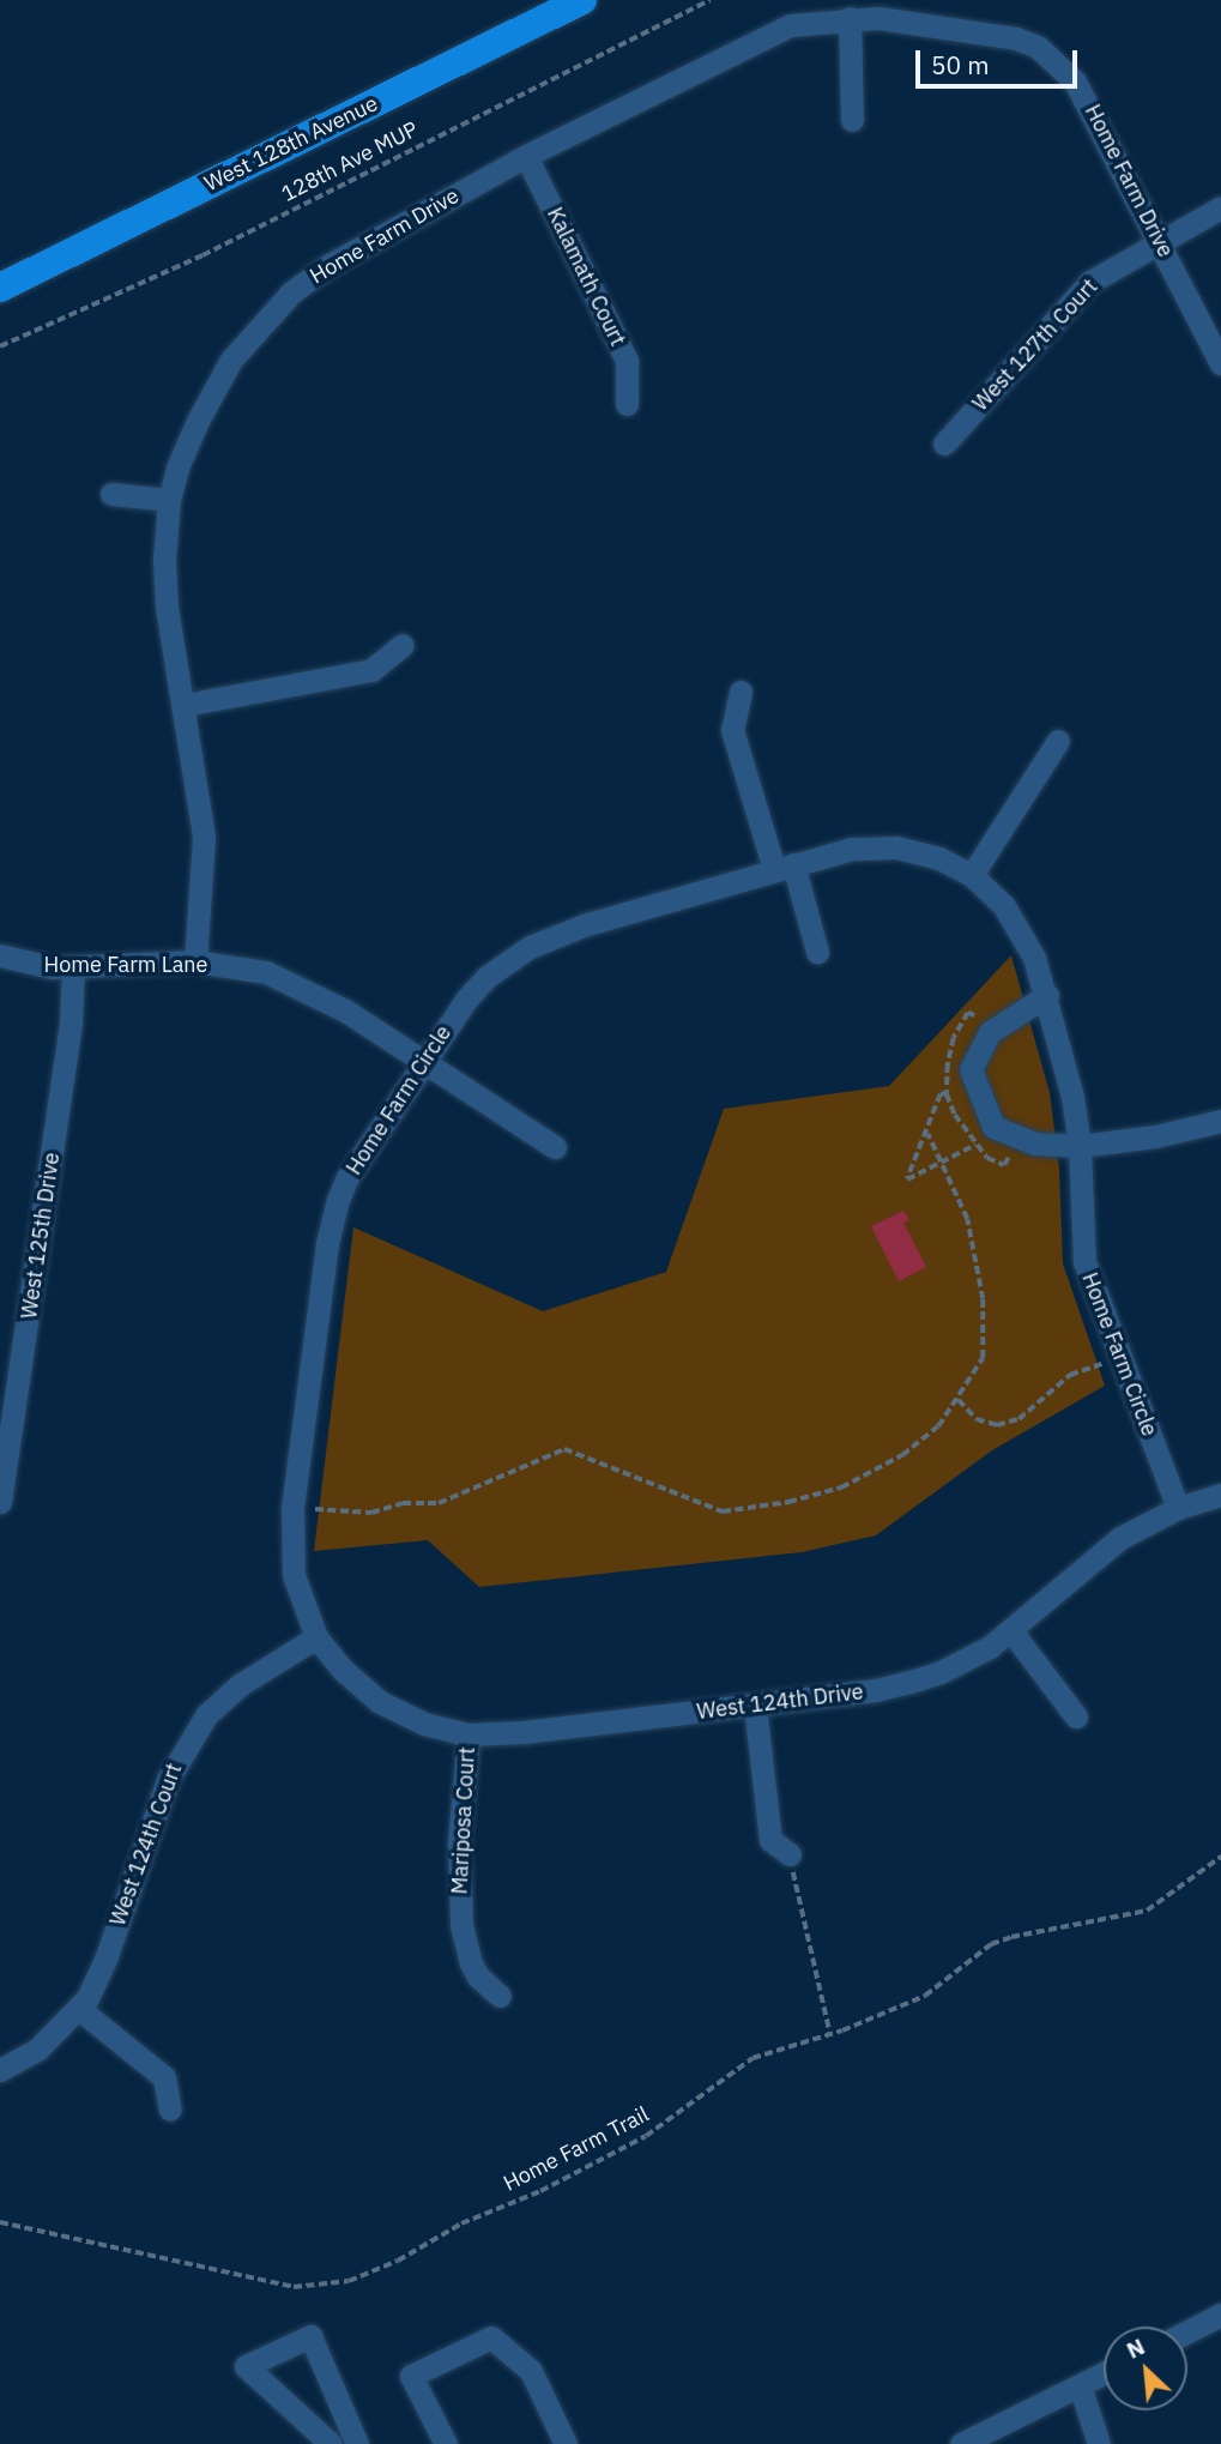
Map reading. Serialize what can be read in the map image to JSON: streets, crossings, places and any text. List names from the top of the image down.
{
  "streets": {
    "main road": ["West 128th Avenue"],
    "street": [
      "Home Farm Drive",
      "Kalamath Court",
      "West 127th Court",
      "Home Farm Lane",
      "Home Farm Circle",
      "West 125th Drive",
      "West 124th Drive",
      "Mariposa Court",
      "West 124th Court"
    ],
    "path": ["128th Ave MUP", "Home Farm Trail"]
  },
  "crossings": [
    ["Home Farm Drive", "Kalamath Court"],
    ["Home Farm Drive", "West 127th Court"],
    ["Home Farm Drive", "Home Farm Lane"],
    ["Home Farm Lane", "Home Farm Circle"],
    ["Home Farm Lane", "West 125th Drive"],
    ["Home Farm Circle", "West 124th Drive"],
    ["Home Farm Circle", "West 124th Court"],
    ["West 124th Drive", "Mariposa Court"],
    ["West 124th Drive", "West 124th Court"]
  ],
  "scale_bar": "50 m",
  "north": "top left"
}
